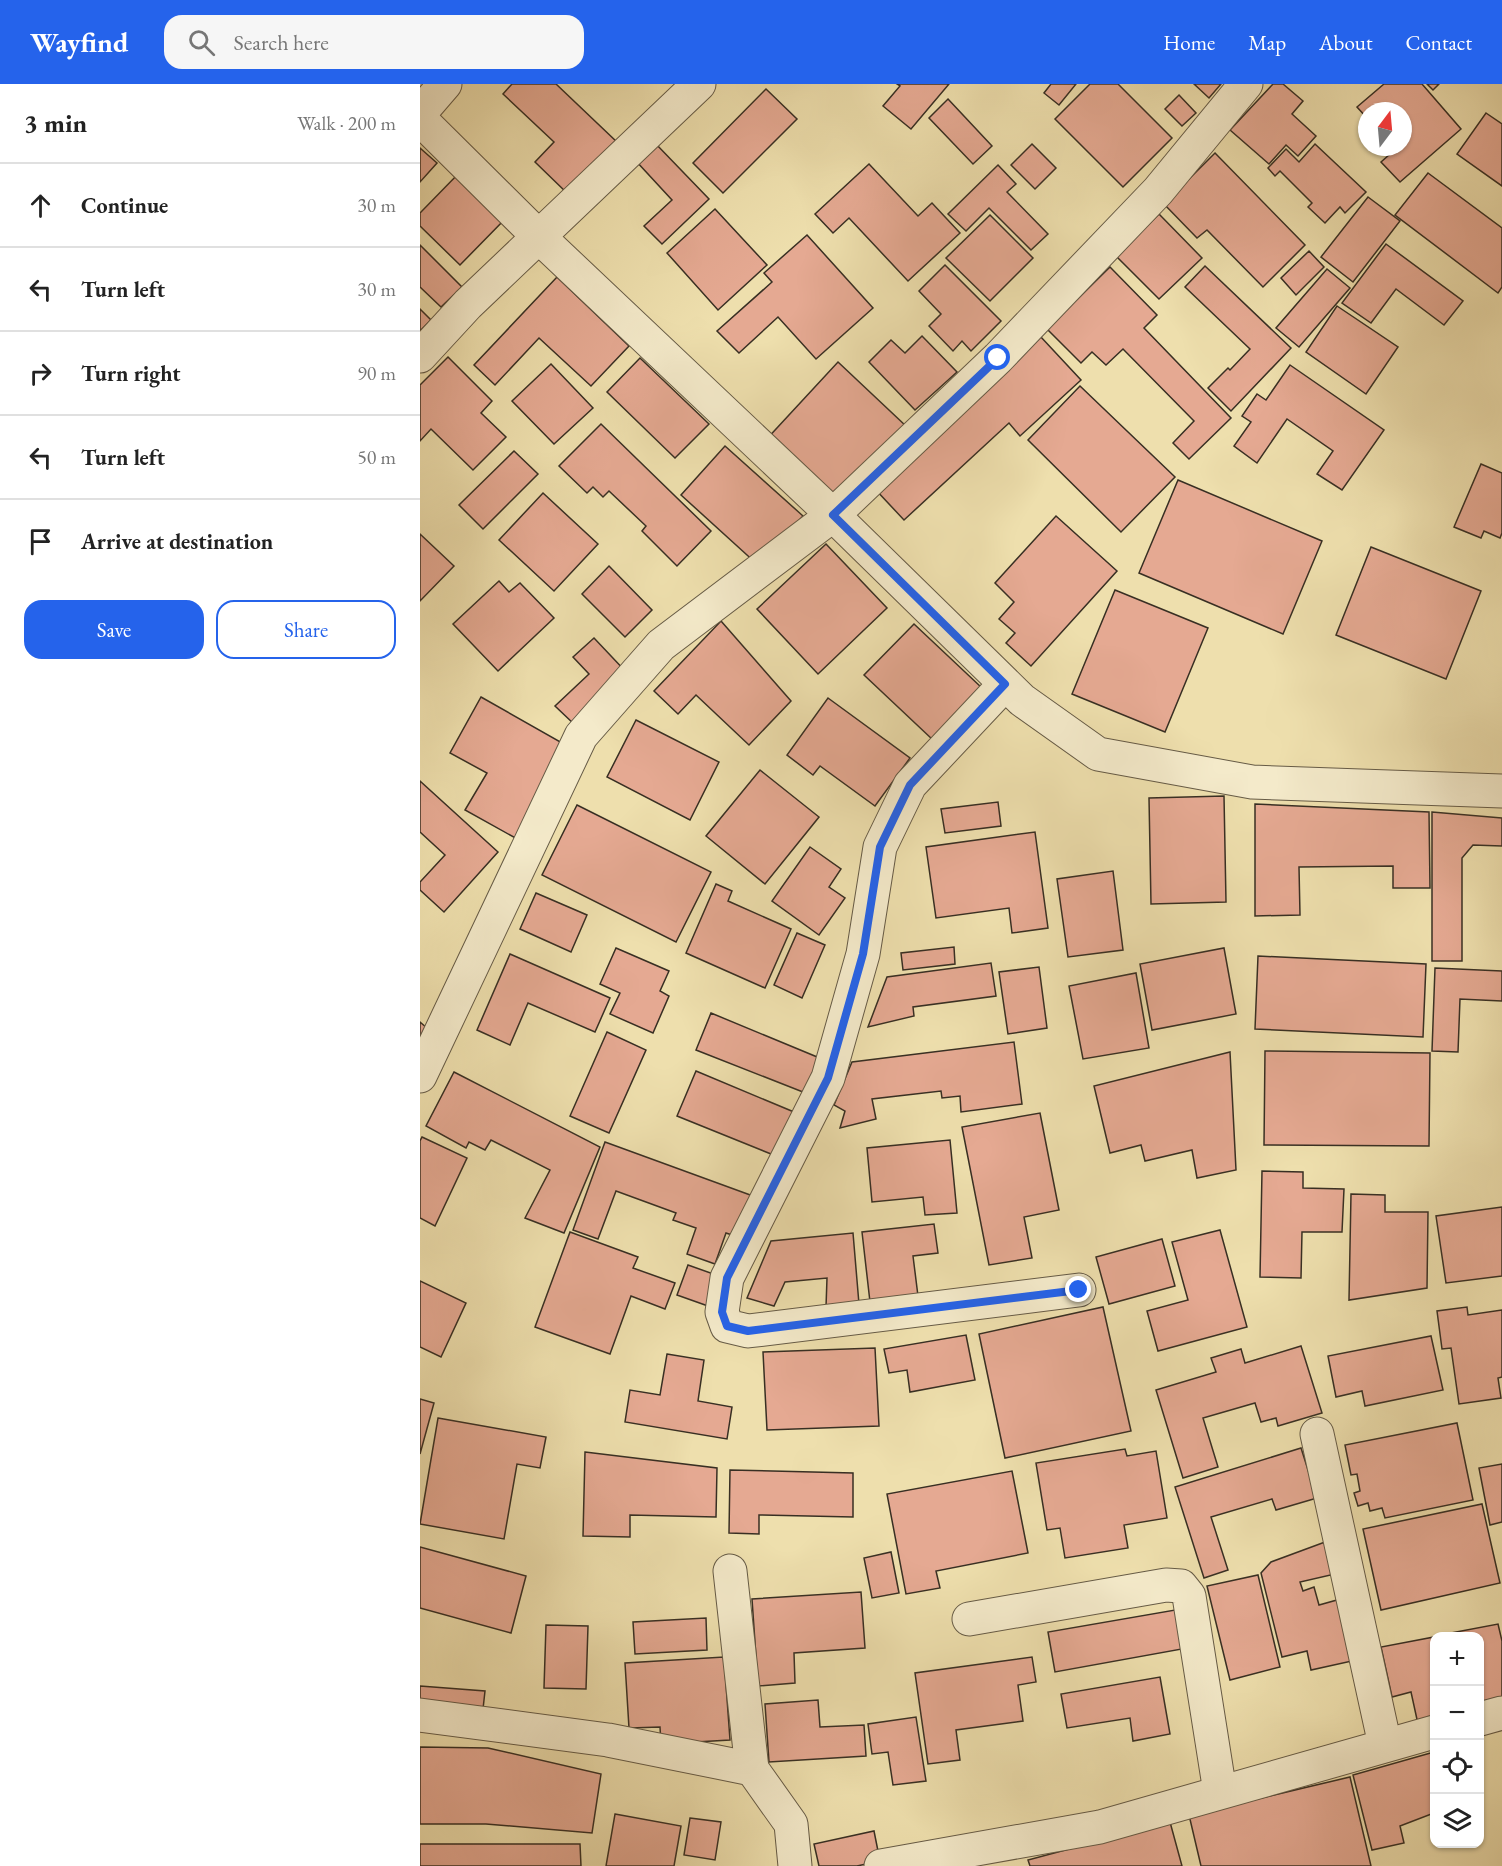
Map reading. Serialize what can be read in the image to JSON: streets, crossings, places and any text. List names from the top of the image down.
{
  "north": "top",
  "page": {
    "header": "Wayfind",
    "search": "Search here",
    "nav": [
      "Home",
      "Map",
      "About",
      "Contact"
    ],
    "heading": ["3 min", "Walk · 200 m"],
    "list": [
      ["Continue", "30 m"],
      ["Turn left", "30 m"],
      ["Turn right", "90 m"],
      ["Turn left", "50 m"],
      "Arrive at destination"
    ],
    "buttons": ["Save", "Share"],
    "map_buttons": ["+", "−"]
  }
}
